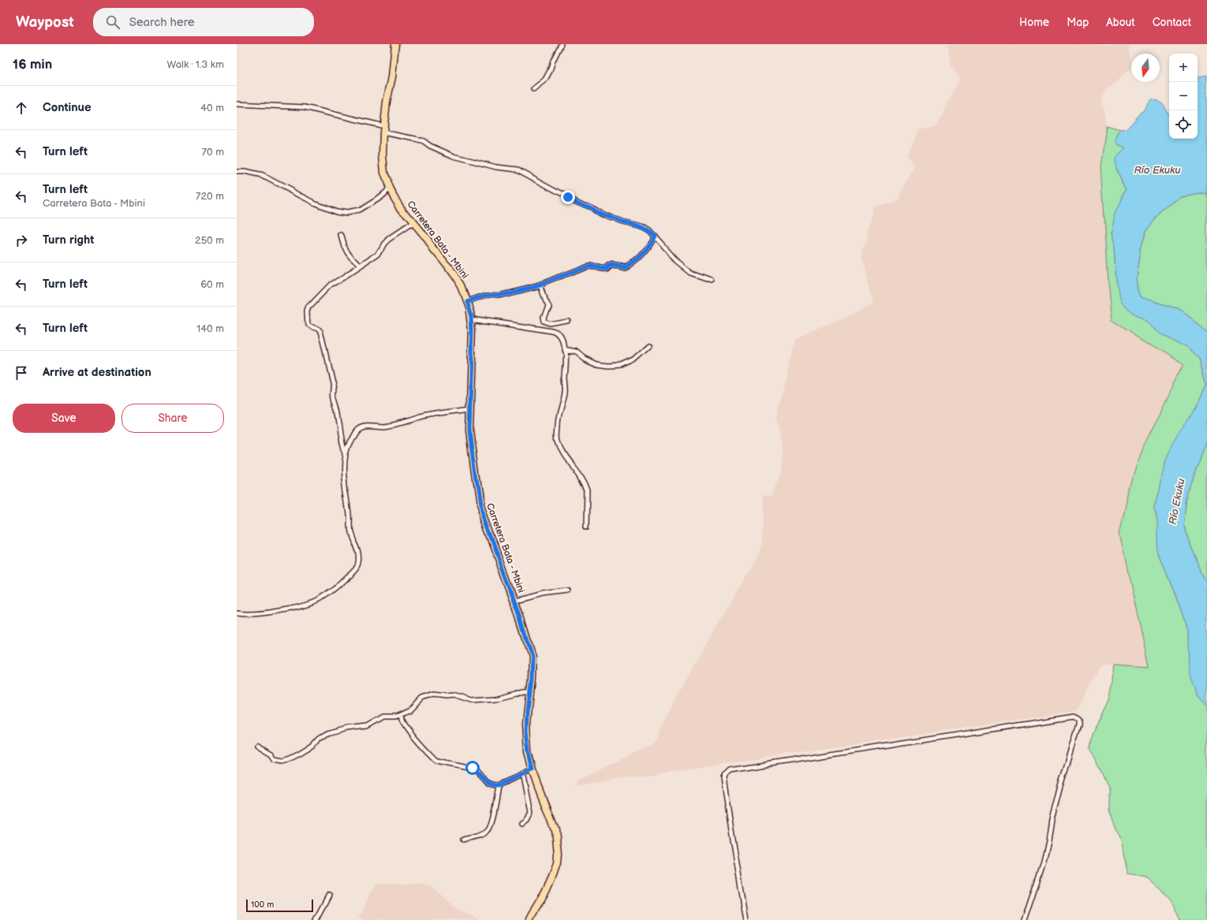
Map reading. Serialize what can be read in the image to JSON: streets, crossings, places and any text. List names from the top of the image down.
{
  "streets": {
    "main road": ["Carretera Bata - Mbini"]
  },
  "water": ["Río Ekuku"],
  "scale_bar": "100 m",
  "north": "bottom",
  "page": {
    "header": "Waypost",
    "search": "Search here",
    "nav": [
      "Home",
      "Map",
      "About",
      "Contact"
    ],
    "heading": ["16 min", "Walk · 1.3 km"],
    "map_buttons": ["+", "−"],
    "list": [
      ["Continue", "40 m"],
      ["Turn left", "70 m"],
      ["Turn left", "Carretera Bata - Mbini", "720 m"],
      ["Turn right", "250 m"],
      ["Turn left", "60 m"],
      ["Turn left", "140 m"],
      "Arrive at destination"
    ],
    "buttons": ["Save", "Share"],
    "scale": "100 m"
  }
}
